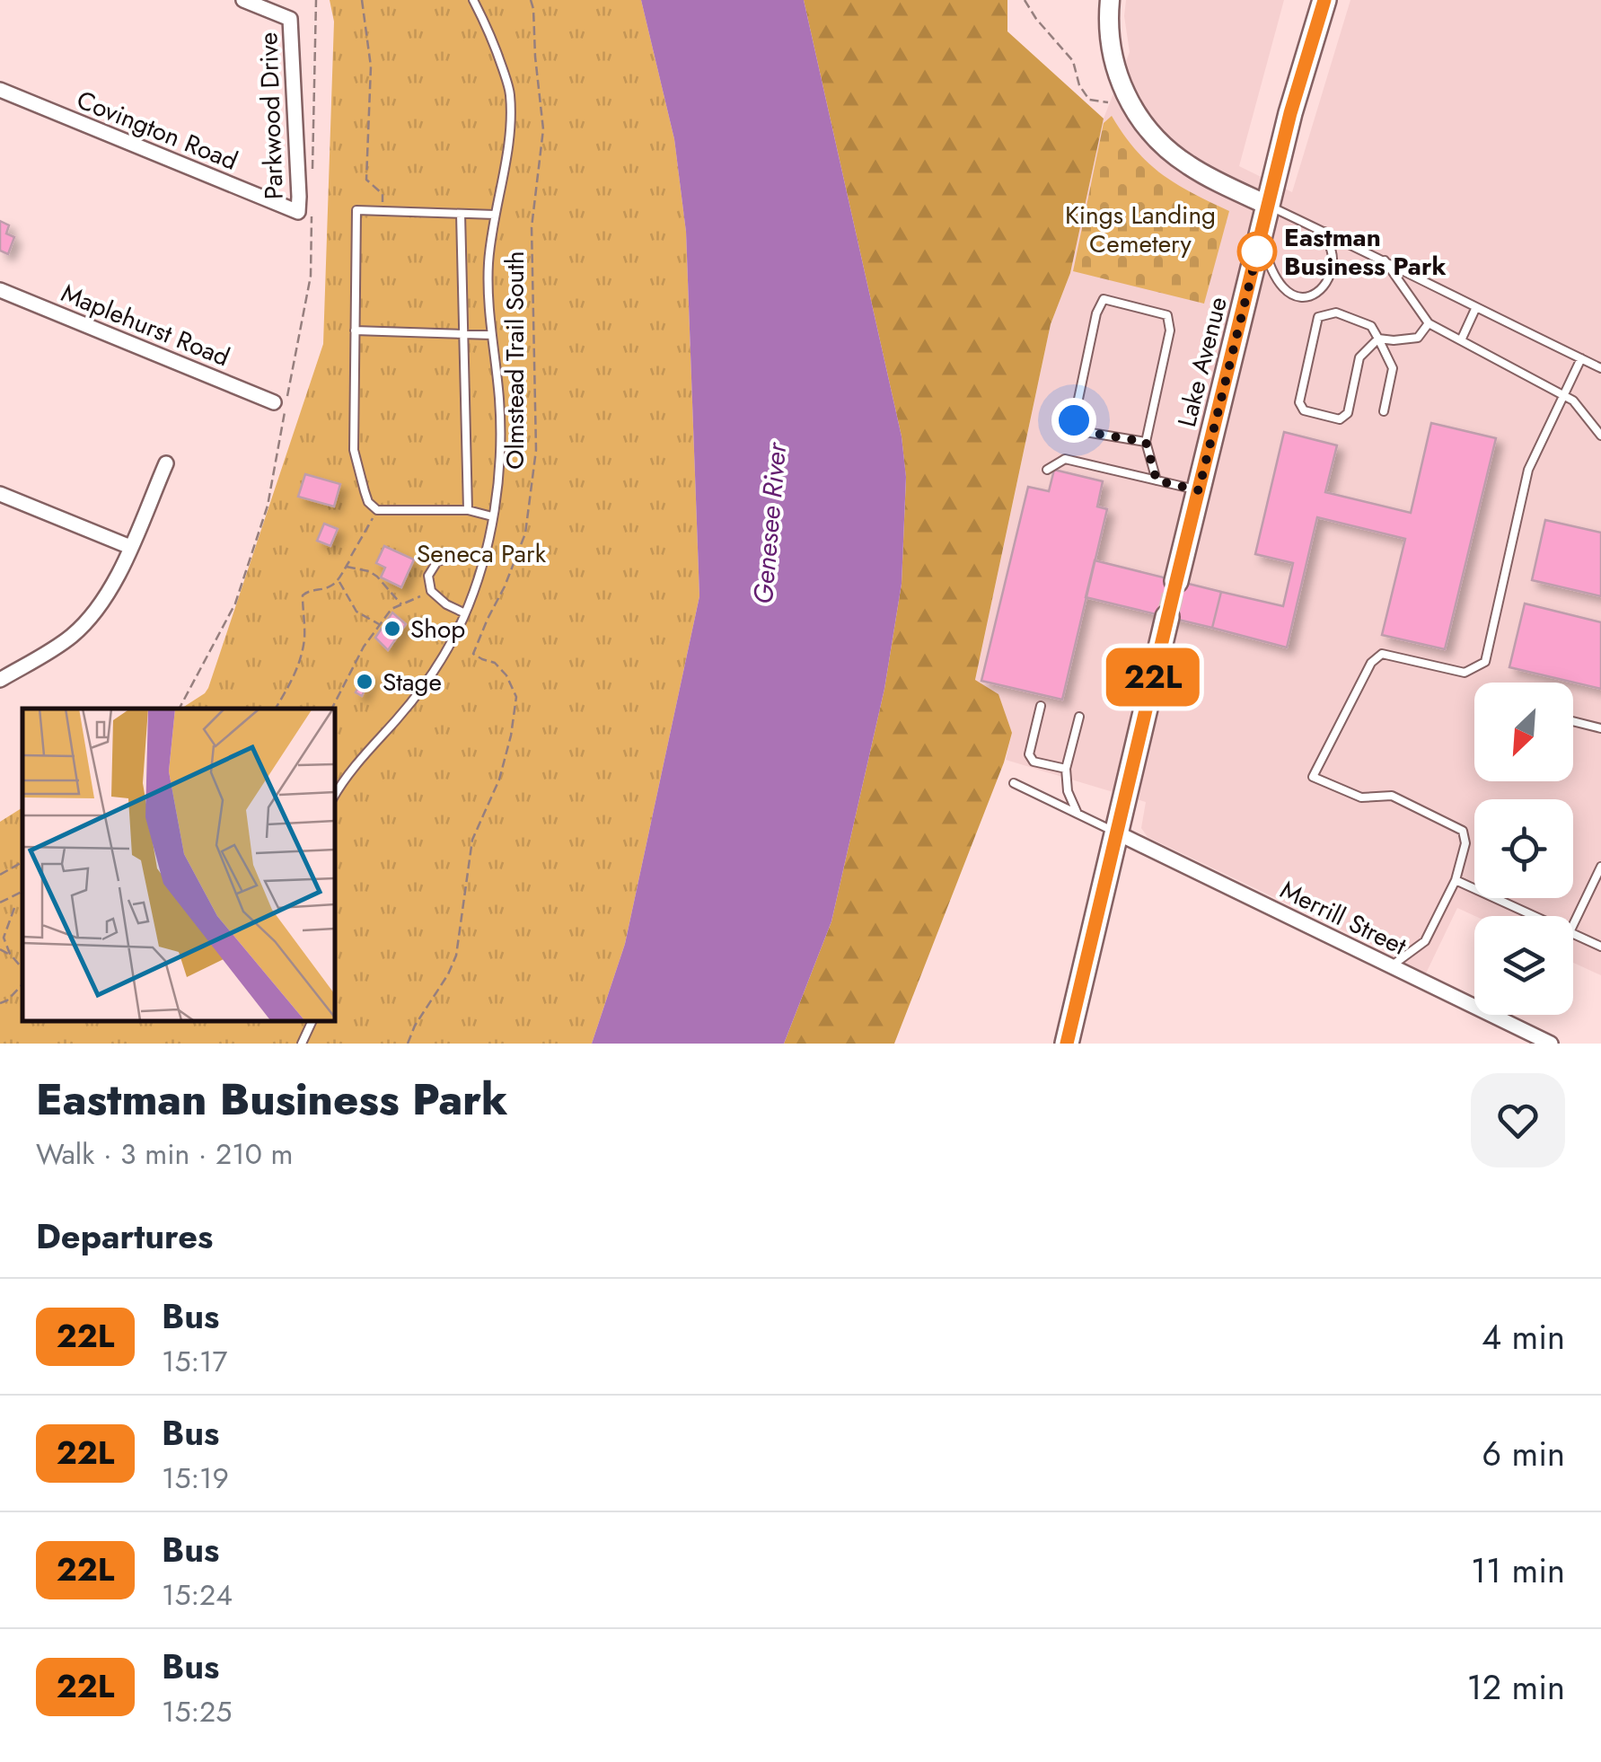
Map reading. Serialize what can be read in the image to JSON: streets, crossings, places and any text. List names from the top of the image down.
{
  "streets": {
    "main road": ["Lake Avenue"],
    "street": [
      "Parkwood Drive",
      "Covington Road",
      "Maplehurst Road",
      "Merrill Street"
    ],
    "path": ["Olmstead Trail South"]
  },
  "crossings": [
    ["Parkwood Drive", "Covington Road"]
  ],
  "water": ["Genesee River"],
  "parks": ["Kings Landing Cemetery", "Seneca Park"],
  "places": ["Eastman Business Park", "Shop", "Stage"],
  "lines": ["bus line 22L"],
  "north": "bottom left",
  "page": {
    "on_map": "22L",
    "heading": [
      ["Eastman Business Park", "Walk · 3 min · 210 m"],
      "Departures"
    ],
    "list": [
      {
        "mark": "22L",
        "name": "Bus",
        "note": "15:17",
        "value": "4 min"
      },
      {
        "mark": "22L",
        "name": "Bus",
        "note": "15:19",
        "value": "6 min"
      },
      {
        "mark": "22L",
        "name": "Bus",
        "note": "15:24",
        "value": "11 min"
      },
      {
        "mark": "22L",
        "name": "Bus",
        "note": "15:25",
        "value": "12 min"
      }
    ]
  }
}
